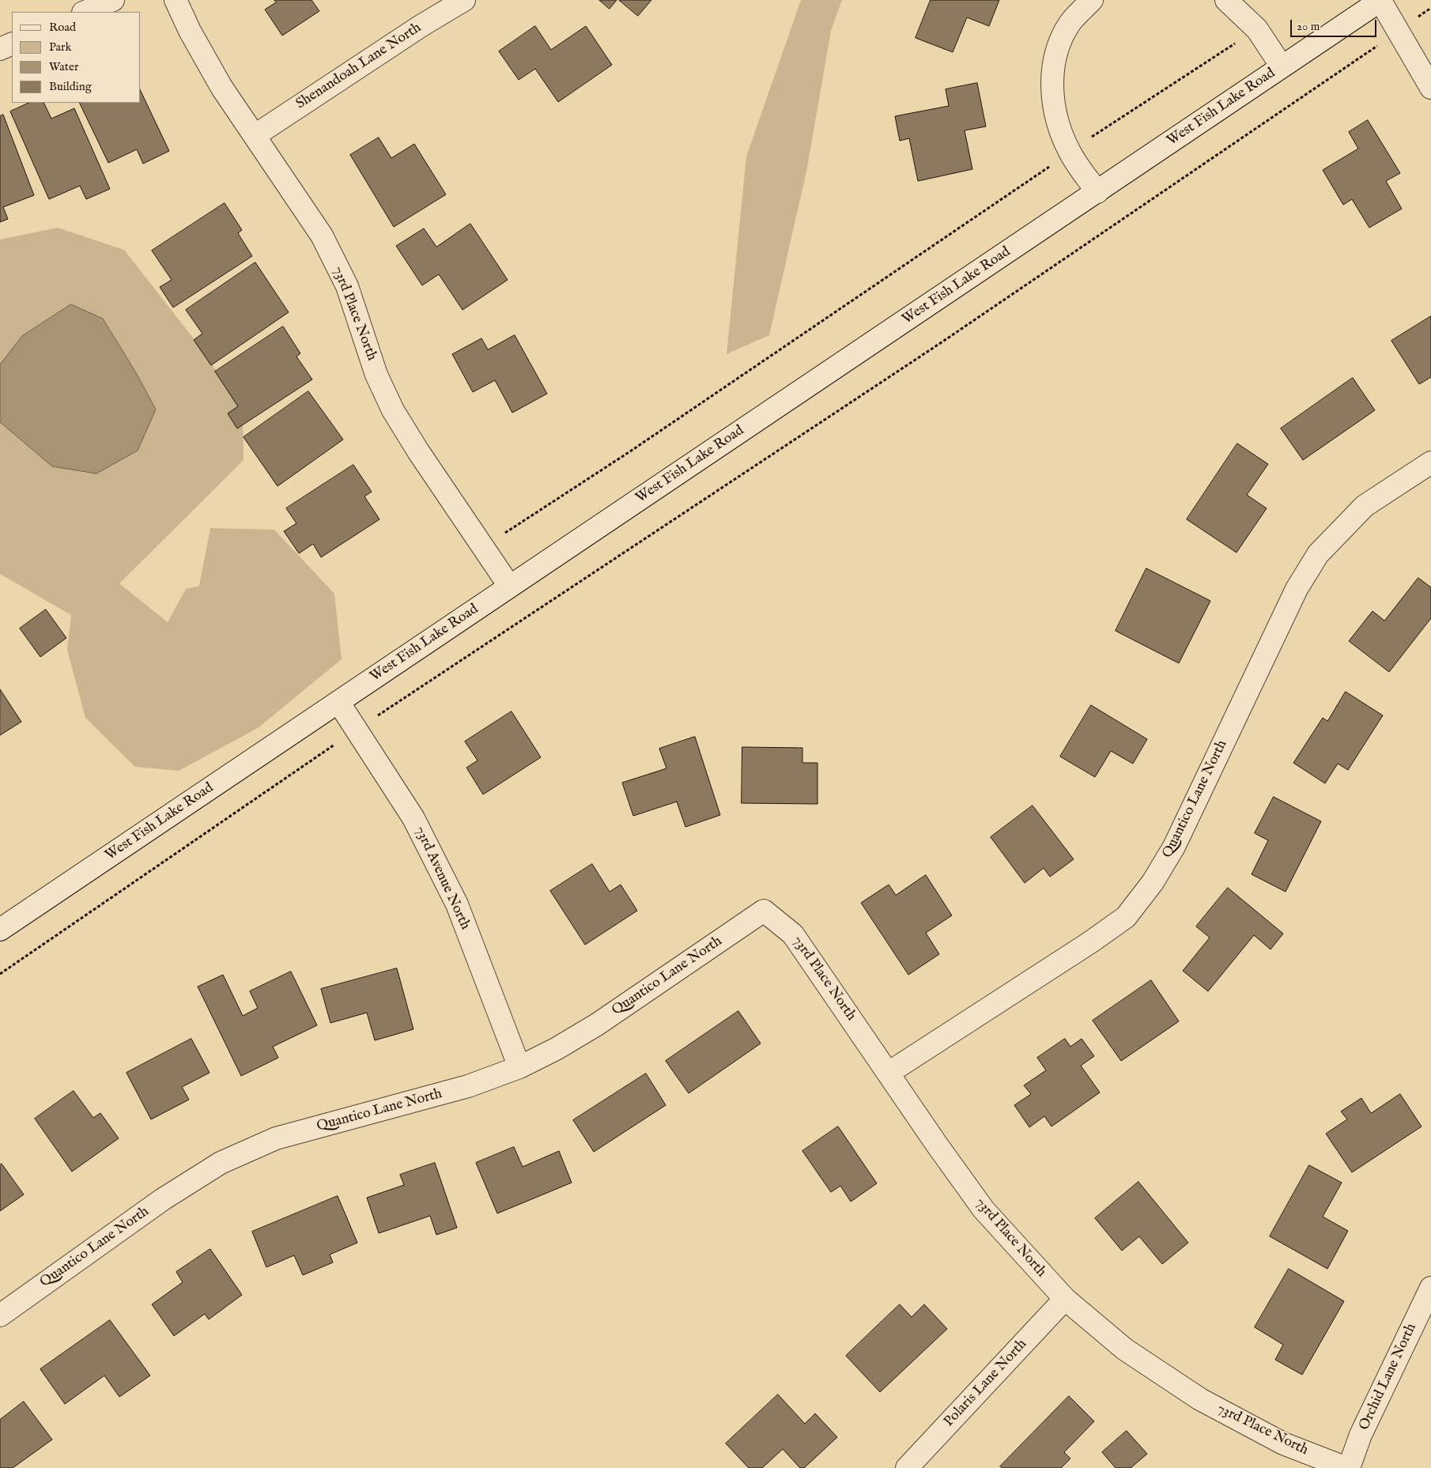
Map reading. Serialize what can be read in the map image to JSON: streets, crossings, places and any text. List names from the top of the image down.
{
  "streets": {
    "street": [
      "Shenandoah Lane North",
      "West Fish Lake Road",
      "73rd Place North",
      "Quantico Lane North",
      "73rd Avenue North",
      "Orchid Lane North",
      "Polaris Lane North"
    ]
  },
  "crossings": [
    ["Shenandoah Lane North", "73rd Place North"],
    ["West Fish Lake Road", "73rd Place North"],
    ["West Fish Lake Road", "73rd Avenue North"],
    ["73rd Place North", "Quantico Lane North"],
    ["73rd Place North", "Orchid Lane North"],
    ["73rd Place North", "Polaris Lane North"],
    ["Quantico Lane North", "73rd Avenue North"]
  ],
  "legend": [
    "Road",
    "Park",
    "Water",
    "Building"
  ],
  "scale_bar": "20 m"
}
